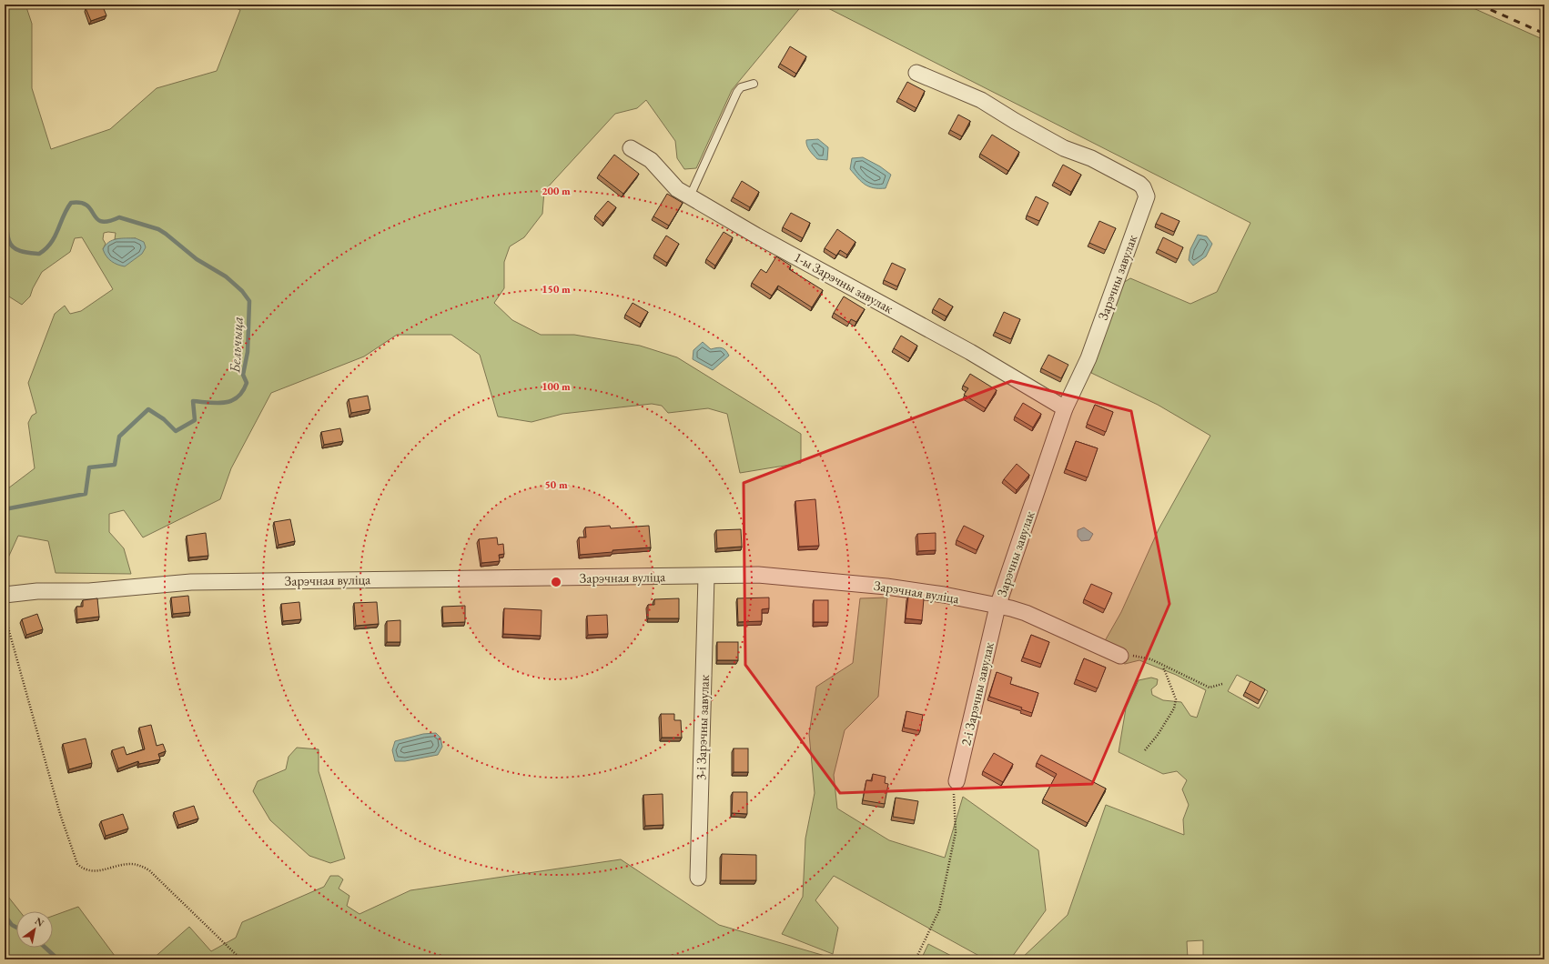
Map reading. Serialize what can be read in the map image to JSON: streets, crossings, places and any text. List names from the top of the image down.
{
  "streets": {
    "street": [
      "Зарэчны завулак",
      "1-ы Зарэчны завулак",
      "Зарэчная вуліца",
      "2-і Зарэчны завулак",
      "3-і Зарэчны завулак"
    ]
  },
  "crossings": [
    ["Зарэчны завулак", "1-ы Зарэчны завулак"],
    ["Зарэчны завулак", "Зарэчная вуліца"],
    ["Зарэчны завулак", "2-і Зарэчны завулак"],
    ["Зарэчная вуліца", "2-і Зарэчны завулак"],
    ["Зарэчная вуліца", "3-і Зарэчны завулак"]
  ],
  "water": ["Бельчыца"],
  "north": "top right",
  "rings": [
    "200 m",
    "150 m",
    "100 m",
    "50 m"
  ]
}
